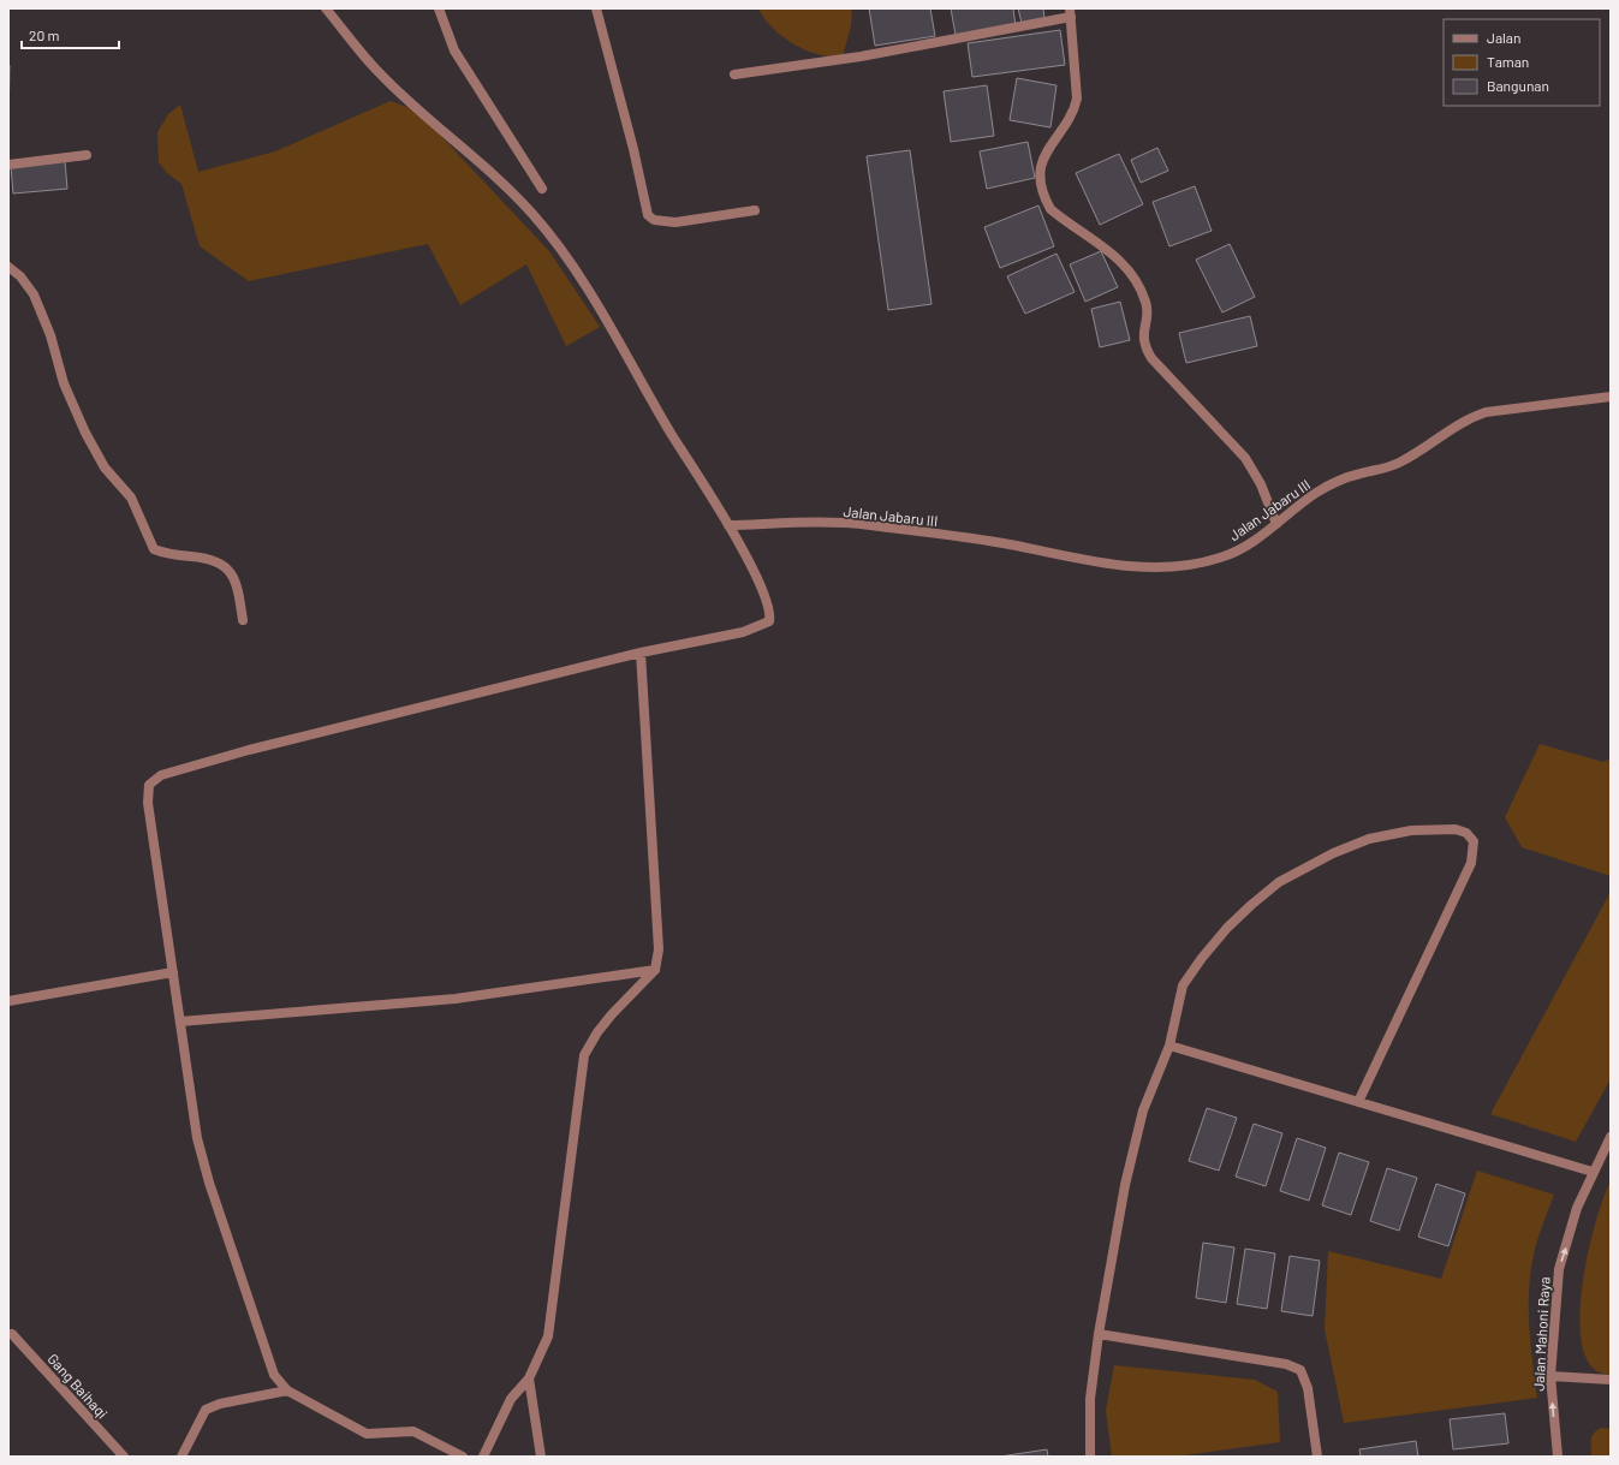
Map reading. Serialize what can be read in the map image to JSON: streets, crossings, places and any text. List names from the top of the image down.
{
  "streets": {
    "street": ["Jalan Jabaru III", "Jalan Mahoni Raya", "Gang Baihaqi"]
  },
  "one_way": ["Jalan Mahoni Raya"],
  "legend": ["Jalan", "Taman", "Bangunan"],
  "scale_bar": "20 m"
}
